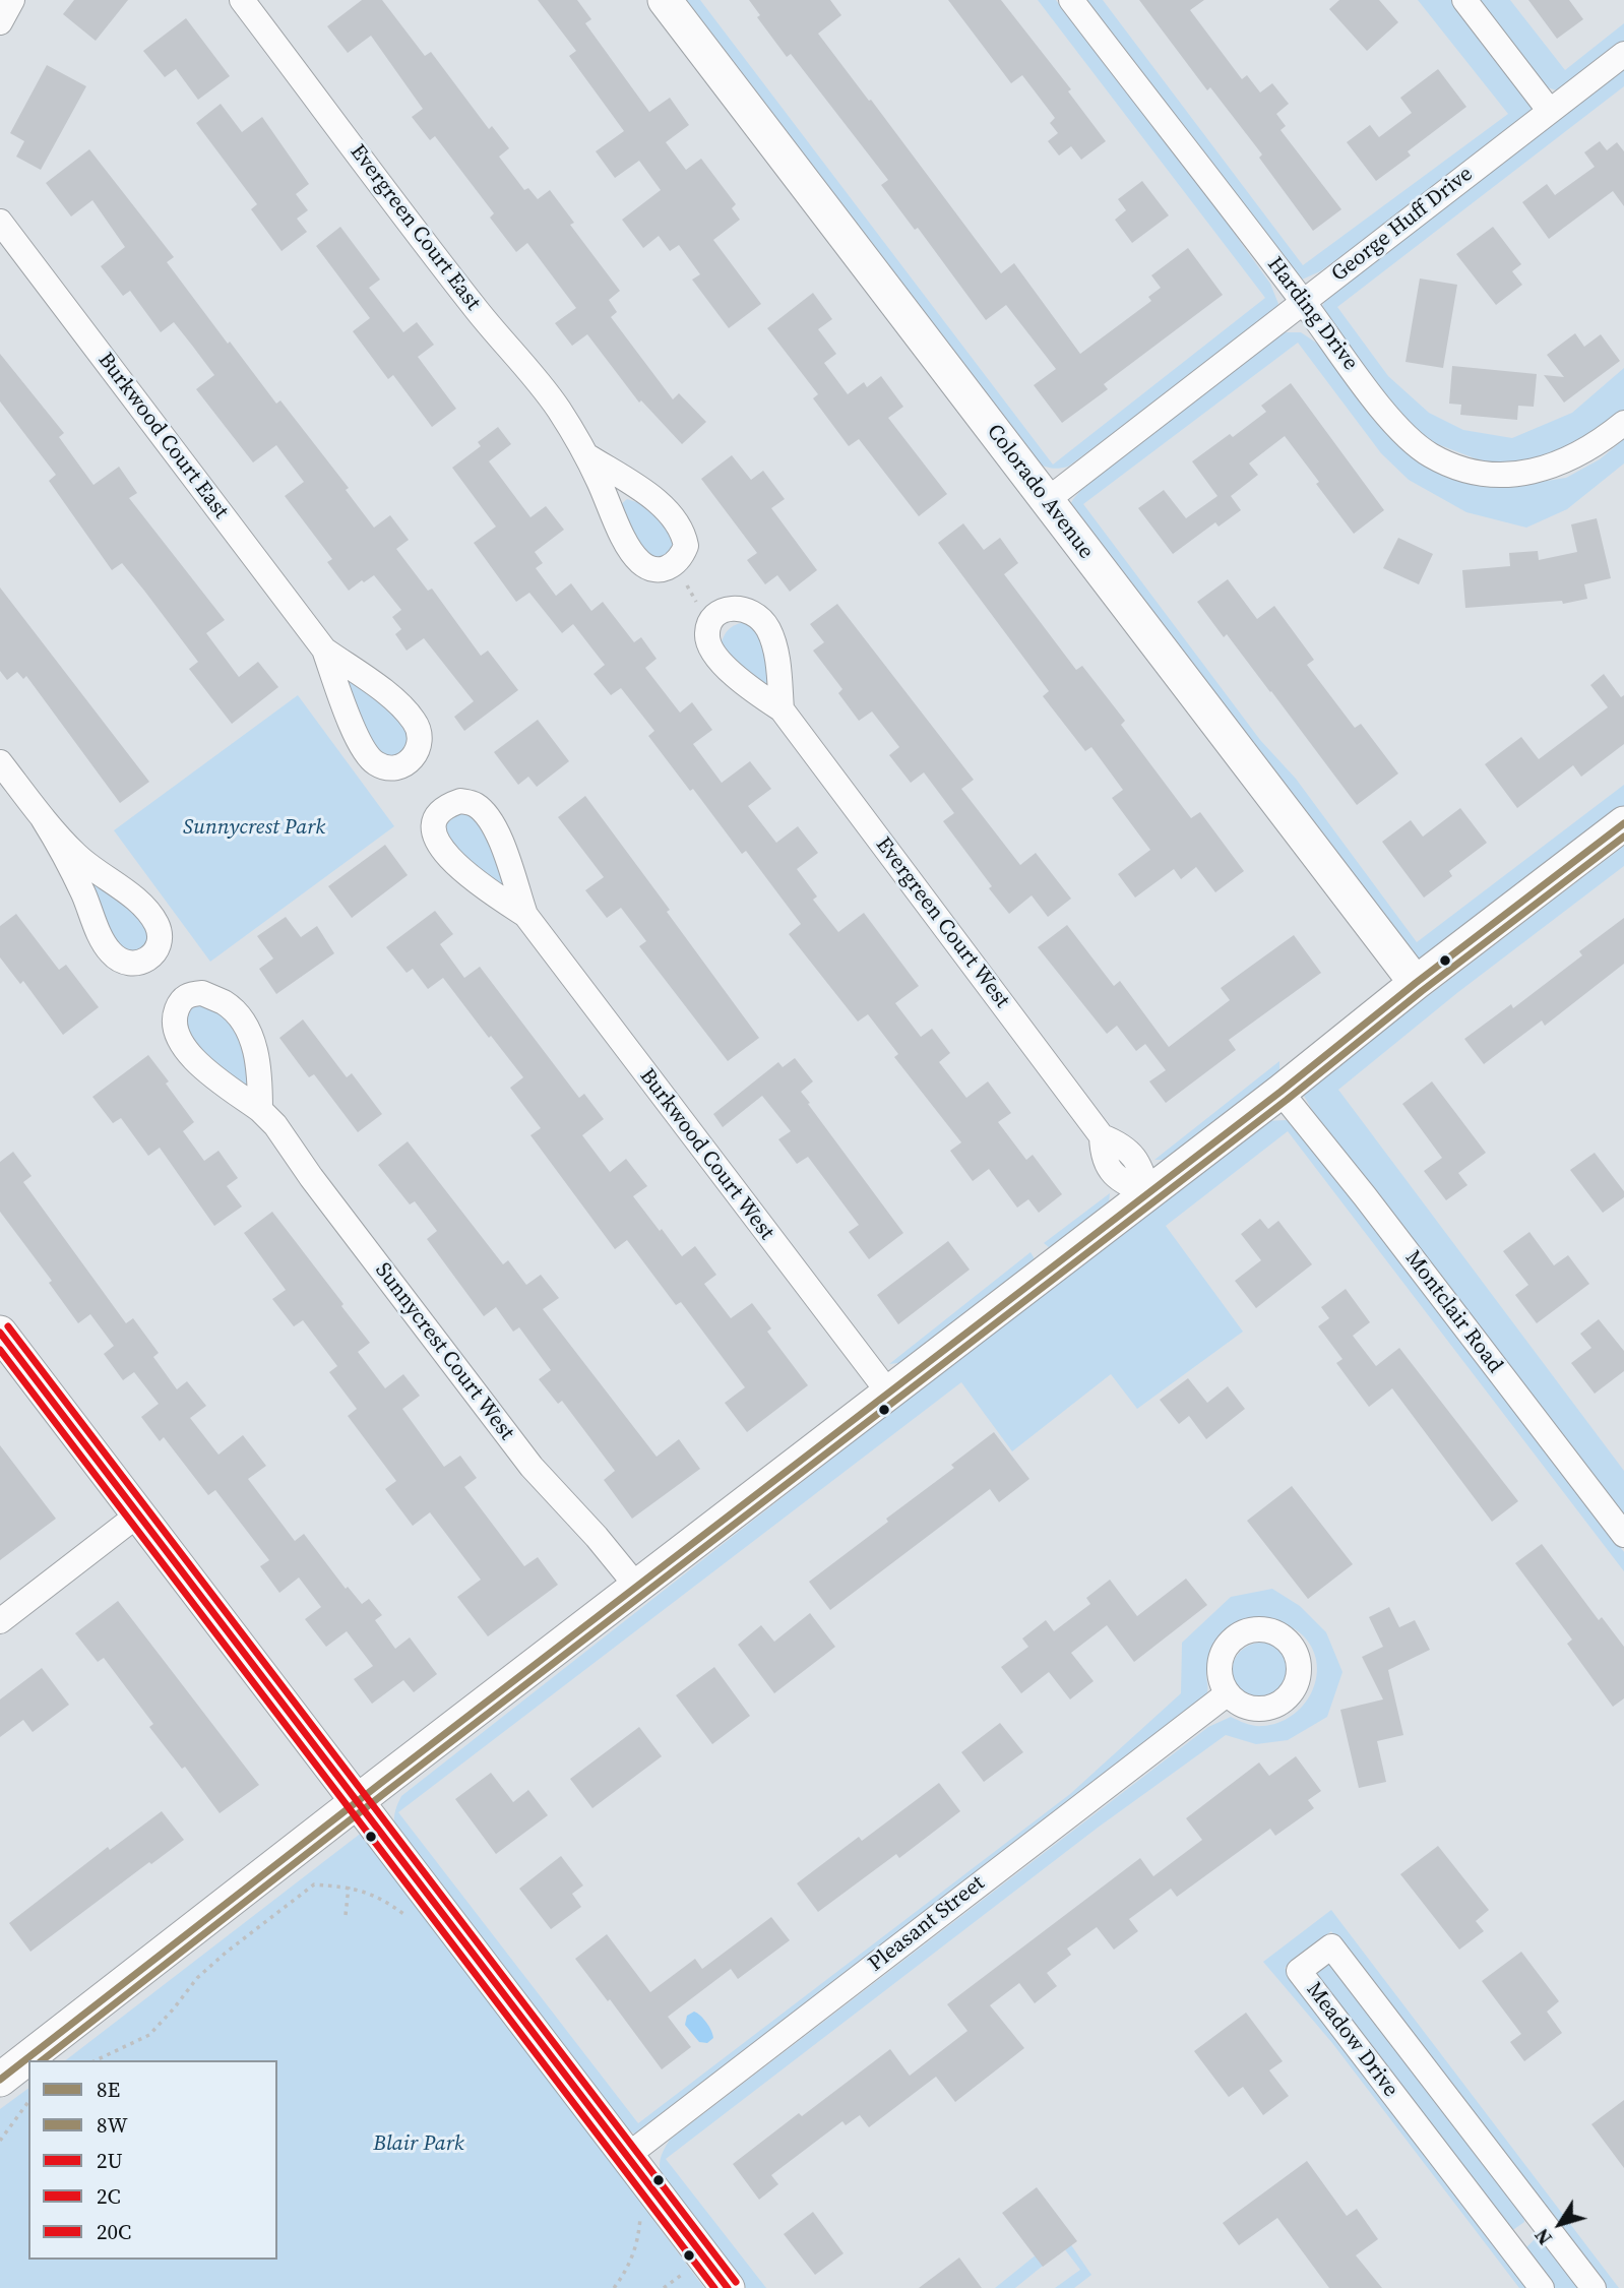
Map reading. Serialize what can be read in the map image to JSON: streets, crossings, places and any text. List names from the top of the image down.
{
  "streets": {
    "street": [
      "George Huff Drive",
      "Evergreen Court East",
      "Harding Drive",
      "Burkwood Court East",
      "Colorado Avenue",
      "Evergreen Court West",
      "Burkwood Court West",
      "Montclair Road",
      "Sunnycrest Court West",
      "Pleasant Street",
      "Meadow Drive"
    ]
  },
  "crossings": [
    ["George Huff Drive", "Harding Drive"],
    ["George Huff Drive", "Colorado Avenue"]
  ],
  "parks": ["Sunnycrest Park", "Blair Park"],
  "lines": [
    "transit line 8E",
    "transit line 8W",
    "transit line 20C",
    "transit line 2U",
    "transit line 2C"
  ],
  "legend": [
    "8E",
    "8W",
    "2U",
    "2C",
    "20C"
  ],
  "north": "bottom left"
}
